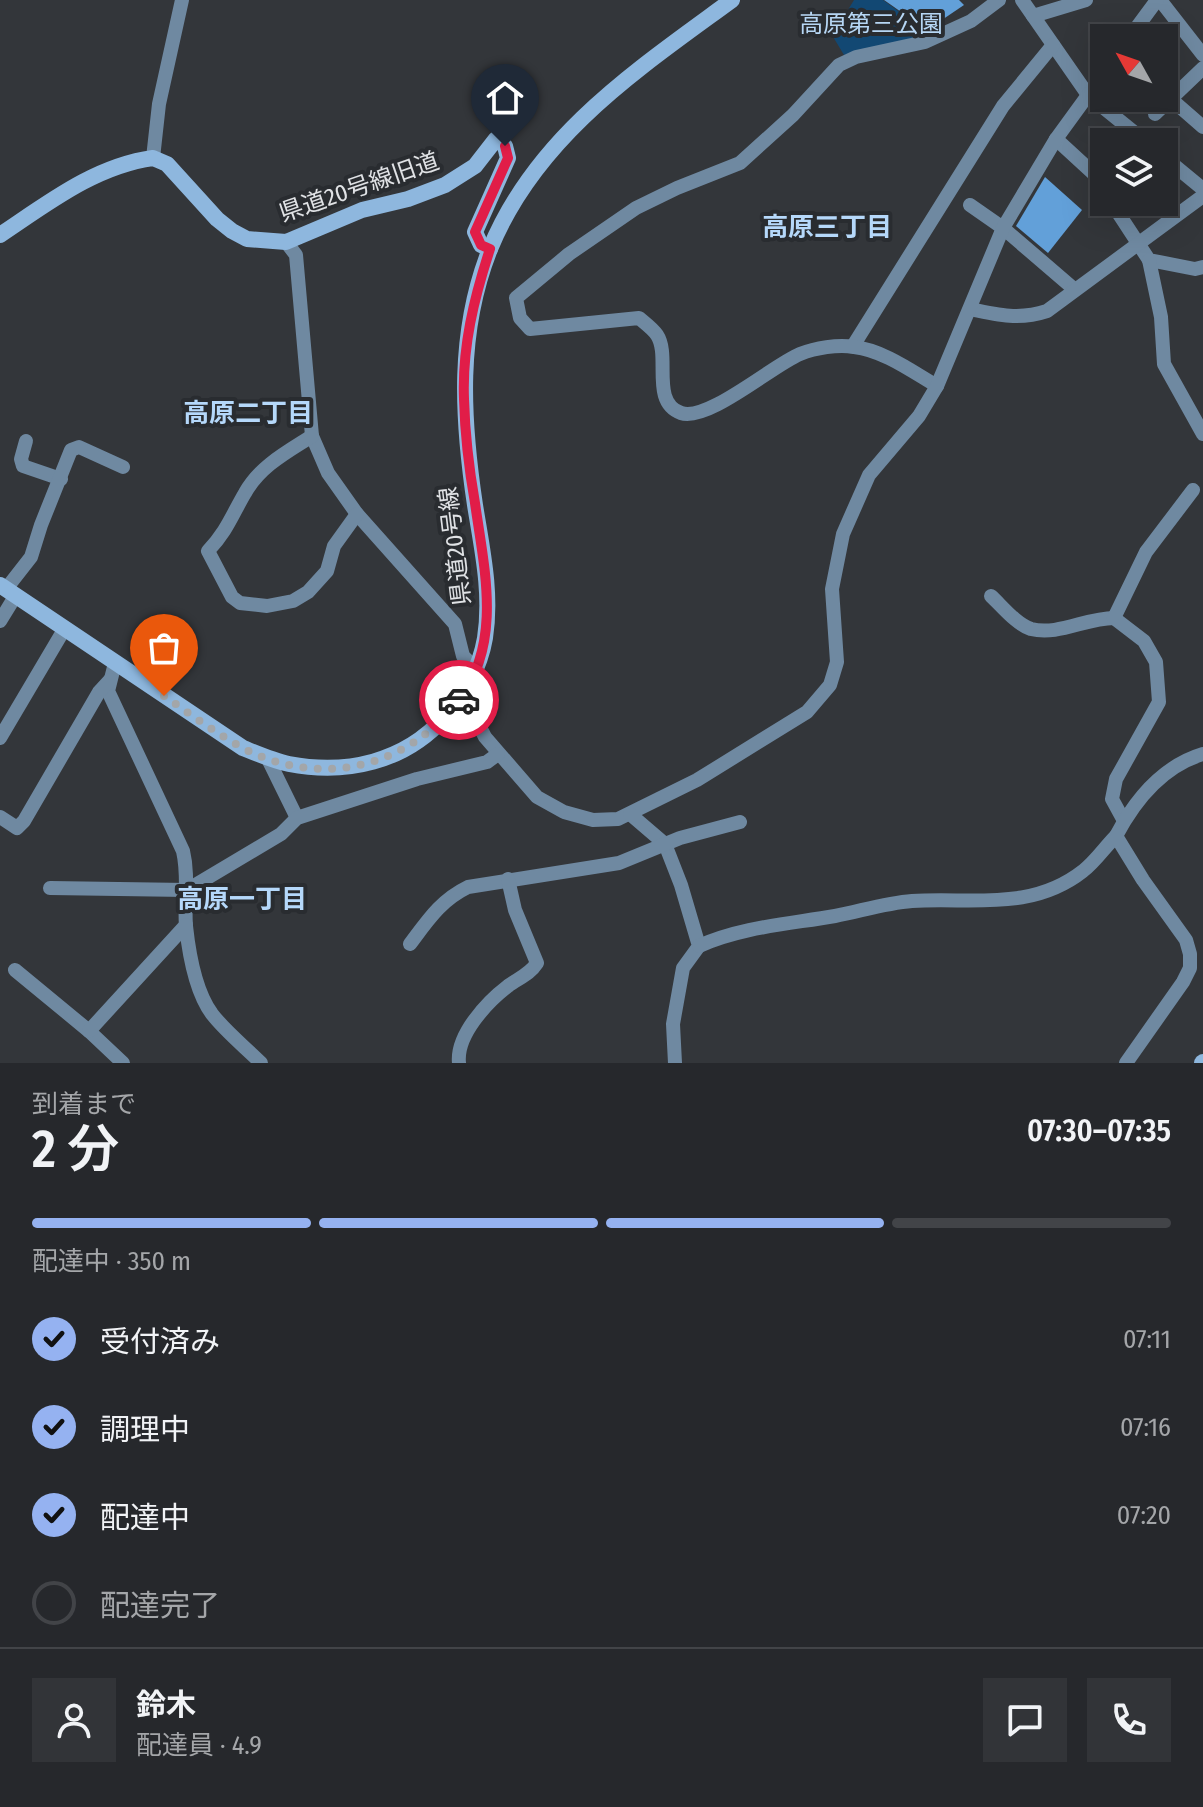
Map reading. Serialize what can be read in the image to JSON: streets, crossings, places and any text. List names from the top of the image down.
{
  "streets": {
    "main road": ["県道20号線旧道", "県道20号線"]
  },
  "crossings": [
    ["県道20号線旧道", "県道20号線"]
  ],
  "districts": ["高原三丁目", "高原二丁目", "高原一丁目"],
  "parks": ["高原第三公園"],
  "north": "top left",
  "page": {
    "heading": ["2 分", "到着まで", "07:30–07:35"],
    "panel": ["鈴木", "配達員 · 4.9"],
    "bar": "配達中 · 350 m",
    "list": [
      ["受付済み", "07:11"],
      ["調理中", "07:16"],
      ["配達中", "07:20"],
      "配達完了"
    ]
  }
}
